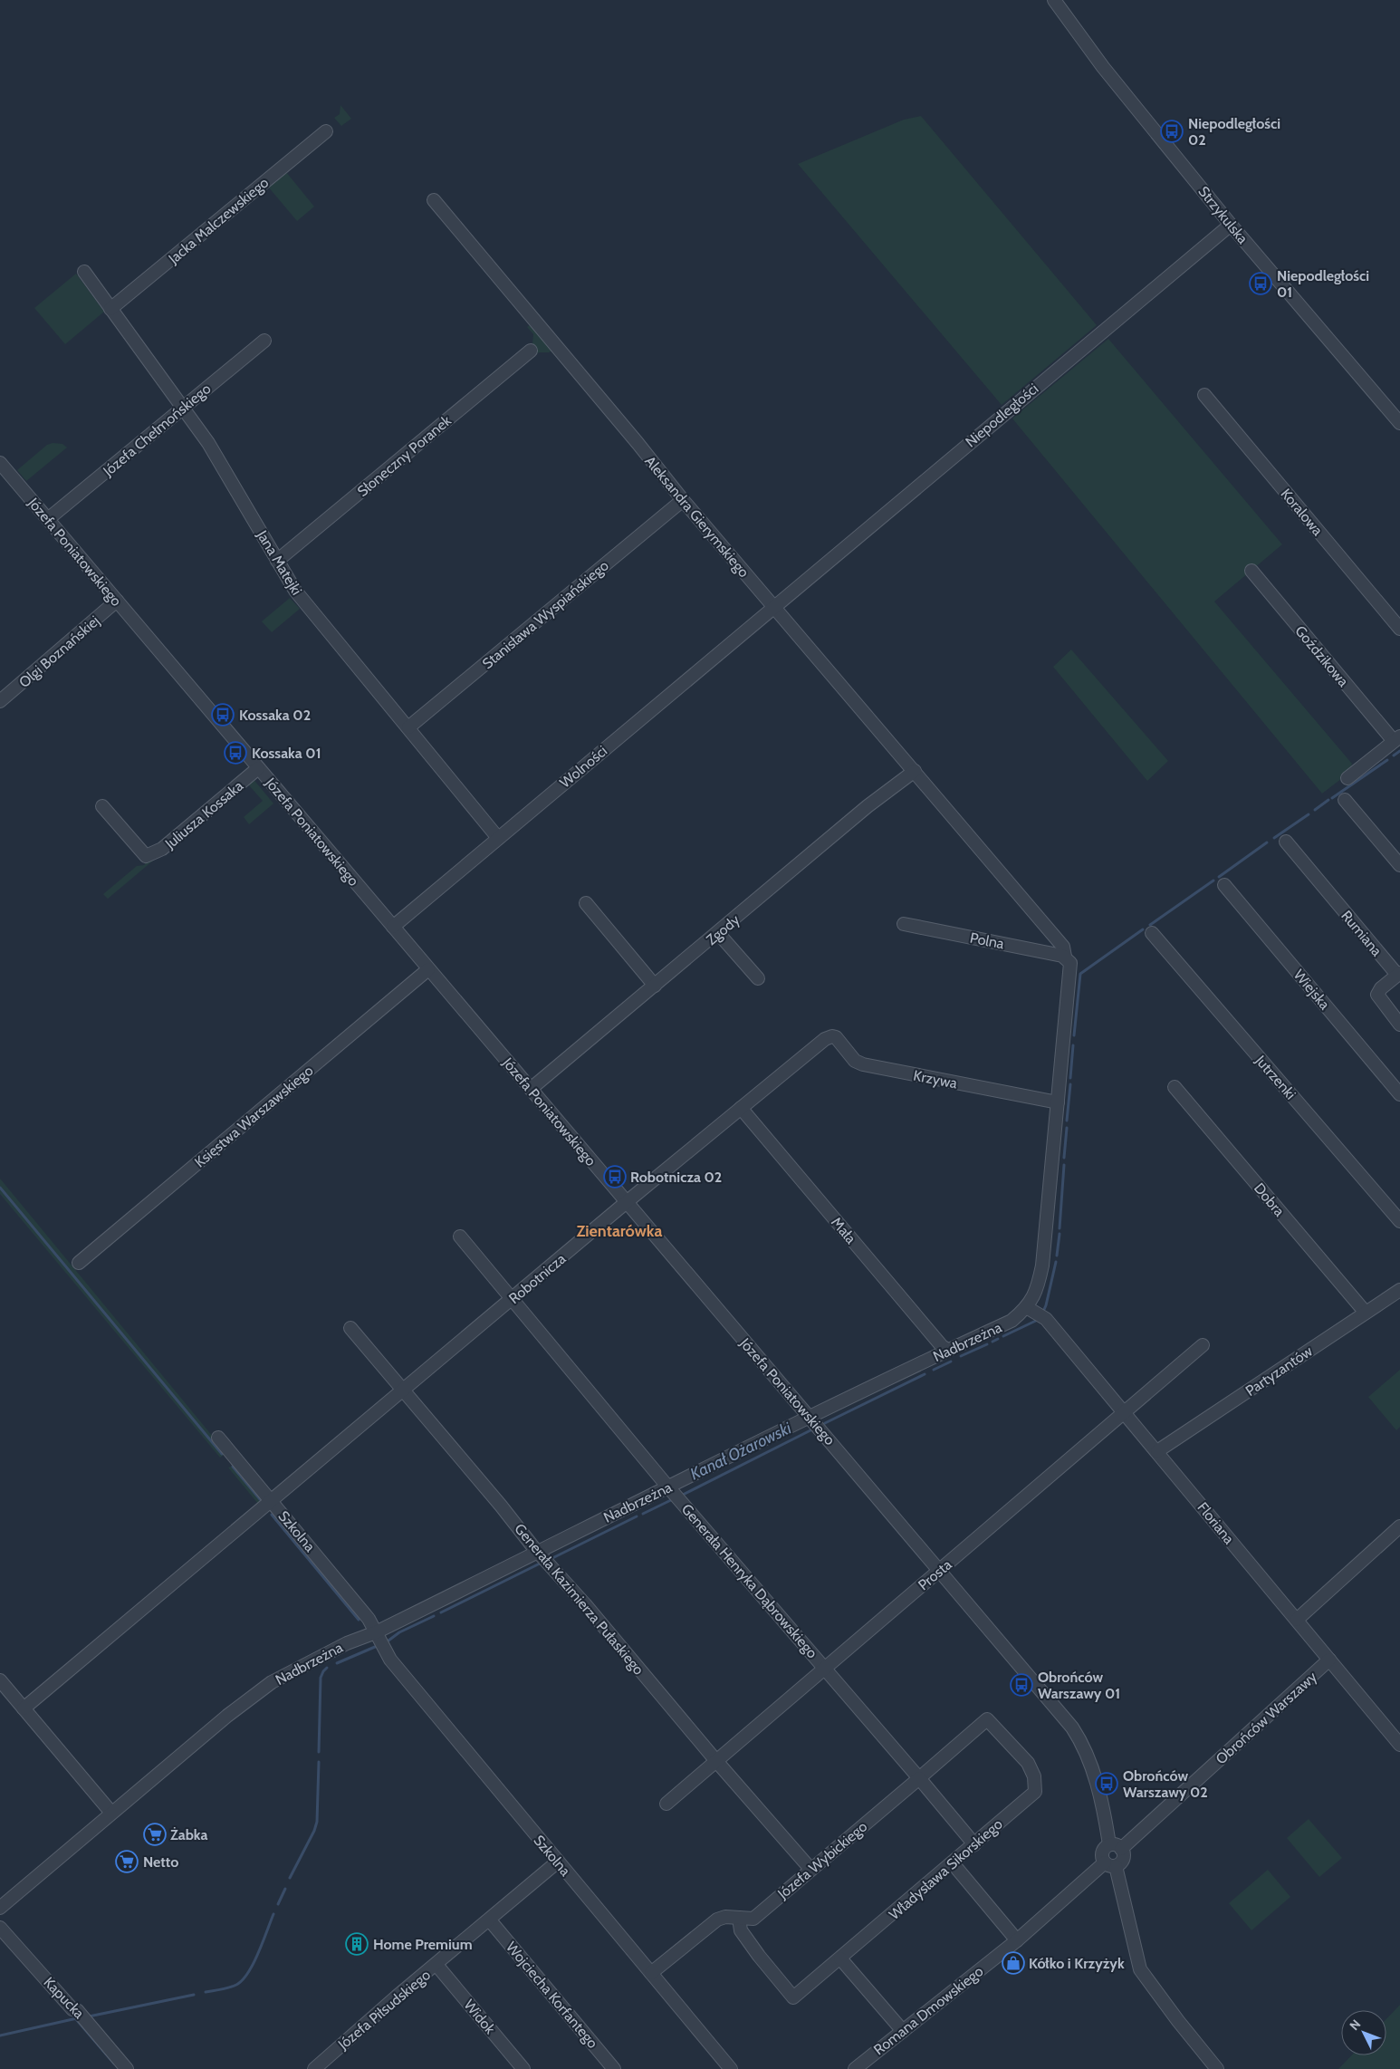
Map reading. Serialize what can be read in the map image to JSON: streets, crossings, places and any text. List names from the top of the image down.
{
  "streets": {
    "street": [
      "Strzykulska",
      "Jacka Malczewskiego",
      "Niepodległości",
      "Józefa Chełmońskiego",
      "Słoneczny Poranek",
      "Koralowa",
      "Aleksandra Gierymskiego",
      "Józefa Poniatowskiego",
      "Jana Matejki",
      "Stanisława Wyspiańskiego",
      "Olgi Boznańskiej",
      "Goździkowa",
      "Wolności",
      "Juliusza Kossaka",
      "Zgody",
      "Rumiana",
      "Polna",
      "Wiejska",
      "Jutrzenki",
      "Krzywa",
      "Księstwa Warszawskiego",
      "Dobra",
      "Mała",
      "Robotnicza",
      "Nadbrzeżna",
      "Partyzantów",
      "Floriana",
      "Szkolna",
      "Prosta",
      "Generała Henryka Dąbrowskiego",
      "Generała Kazimierza Pułaskiego",
      "Obrońców Warszawy",
      "Józefa Wybickiego",
      "Władysława Sikorskiego",
      "Wojciecha Korfantego",
      "Kapucka",
      "Józefa Piłsudskiego",
      "Romana Dmowskiego",
      "Widok"
    ]
  },
  "crossings": [
    ["Strzykulska", "Niepodległości"],
    ["Jacka Malczewskiego", "Jana Matejki"],
    ["Niepodległości", "Aleksandra Gierymskiego"],
    ["Niepodległości", "Wolności"],
    ["Józefa Chełmońskiego", "Józefa Poniatowskiego"],
    ["Józefa Chełmońskiego", "Jana Matejki"],
    ["Słoneczny Poranek", "Jana Matejki"],
    ["Aleksandra Gierymskiego", "Stanisława Wyspiańskiego"],
    ["Aleksandra Gierymskiego", "Wolności"],
    ["Aleksandra Gierymskiego", "Zgody"],
    ["Aleksandra Gierymskiego", "Polna"],
    ["Aleksandra Gierymskiego", "Nadbrzeżna"],
    ["Józefa Poniatowskiego", "Olgi Boznańskiej"],
    ["Józefa Poniatowskiego", "Wolności"],
    ["Józefa Poniatowskiego", "Juliusza Kossaka"],
    ["Józefa Poniatowskiego", "Zgody"],
    ["Józefa Poniatowskiego", "Księstwa Warszawskiego"],
    ["Józefa Poniatowskiego", "Robotnicza"],
    ["Józefa Poniatowskiego", "Nadbrzeżna"],
    ["Józefa Poniatowskiego", "Prosta"],
    ["Józefa Poniatowskiego", "Obrońców Warszawy"],
    ["Jana Matejki", "Stanisława Wyspiańskiego"],
    ["Jana Matejki", "Wolności"],
    ["Polna", "Nadbrzeżna"],
    ["Krzywa", "Robotnicza"],
    ["Krzywa", "Nadbrzeżna"],
    ["Dobra", "Partyzantów"],
    ["Mała", "Robotnicza"],
    ["Mała", "Nadbrzeżna"],
    ["Robotnicza", "Szkolna"],
    ["Robotnicza", "Generała Henryka Dąbrowskiego"],
    ["Robotnicza", "Generała Kazimierza Pułaskiego"],
    ["Nadbrzeżna", "Floriana"],
    ["Nadbrzeżna", "Szkolna"],
    ["Nadbrzeżna", "Generała Henryka Dąbrowskiego"],
    ["Nadbrzeżna", "Generała Kazimierza Pułaskiego"],
    ["Partyzantów", "Floriana"],
    ["Floriana", "Prosta"],
    ["Floriana", "Obrońców Warszawy"],
    ["Szkolna", "Józefa Wybickiego"],
    ["Szkolna", "Józefa Piłsudskiego"],
    ["Prosta", "Generała Henryka Dąbrowskiego"],
    ["Prosta", "Generała Kazimierza Pułaskiego"],
    ["Generała Henryka Dąbrowskiego", "Józefa Wybickiego"],
    ["Generała Henryka Dąbrowskiego", "Władysława Sikorskiego"],
    ["Generała Kazimierza Pułaskiego", "Józefa Wybickiego"],
    ["Józefa Wybickiego", "Władysława Sikorskiego"],
    ["Wojciecha Korfantego", "Józefa Piłsudskiego"],
    ["Józefa Piłsudskiego", "Widok"]
  ],
  "districts": ["Zientarówka"],
  "water": ["Kanał Ożarowski"],
  "places": {
    "bus stop": [
      "Niepodległości 02",
      "Niepodległości 01",
      "Kossaka 02",
      "Kossaka 01",
      "Robotnicza 02",
      "Obrońców Warszawy 01",
      "Obrońców Warszawy 02"
    ],
    "supermarket": ["Żabka", "Netto"],
    "building": ["Home Premium"],
    "shop": ["Kółko i Krzyżyk"]
  },
  "north": "top left"
}
